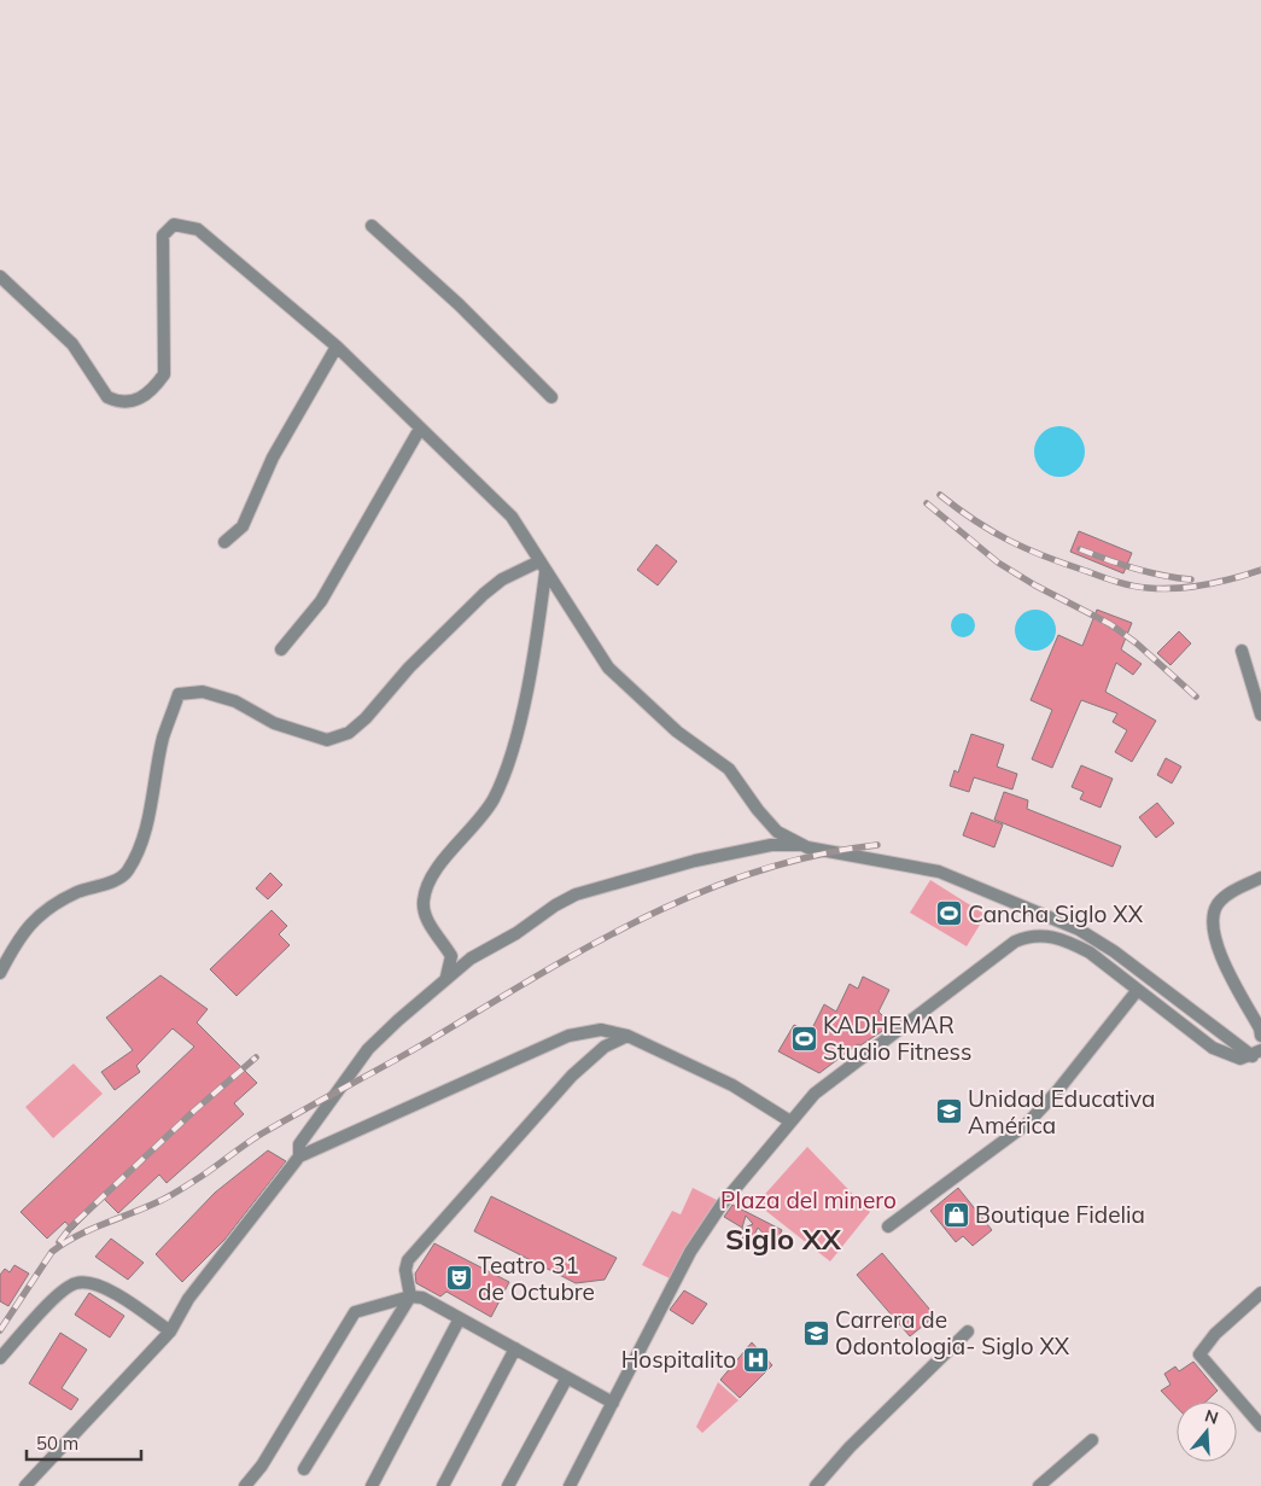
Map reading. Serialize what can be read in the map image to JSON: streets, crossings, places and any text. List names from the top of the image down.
{
  "districts": ["Siglo XX"],
  "parks": ["Plaza del minero"],
  "places": {
    "sports": ["Cancha Siglo XX", "KADHEMAR Studio Fitness"],
    "school or university": ["Unidad Educativa América", "Carrera de Odontologia- Siglo XX"],
    "shop": ["Boutique Fidelia"],
    "theatre": ["Teatro 31 de Octubre"],
    "hospital": ["Hospitalito"]
  },
  "scale_bar": "50 m",
  "north": "top"
}
